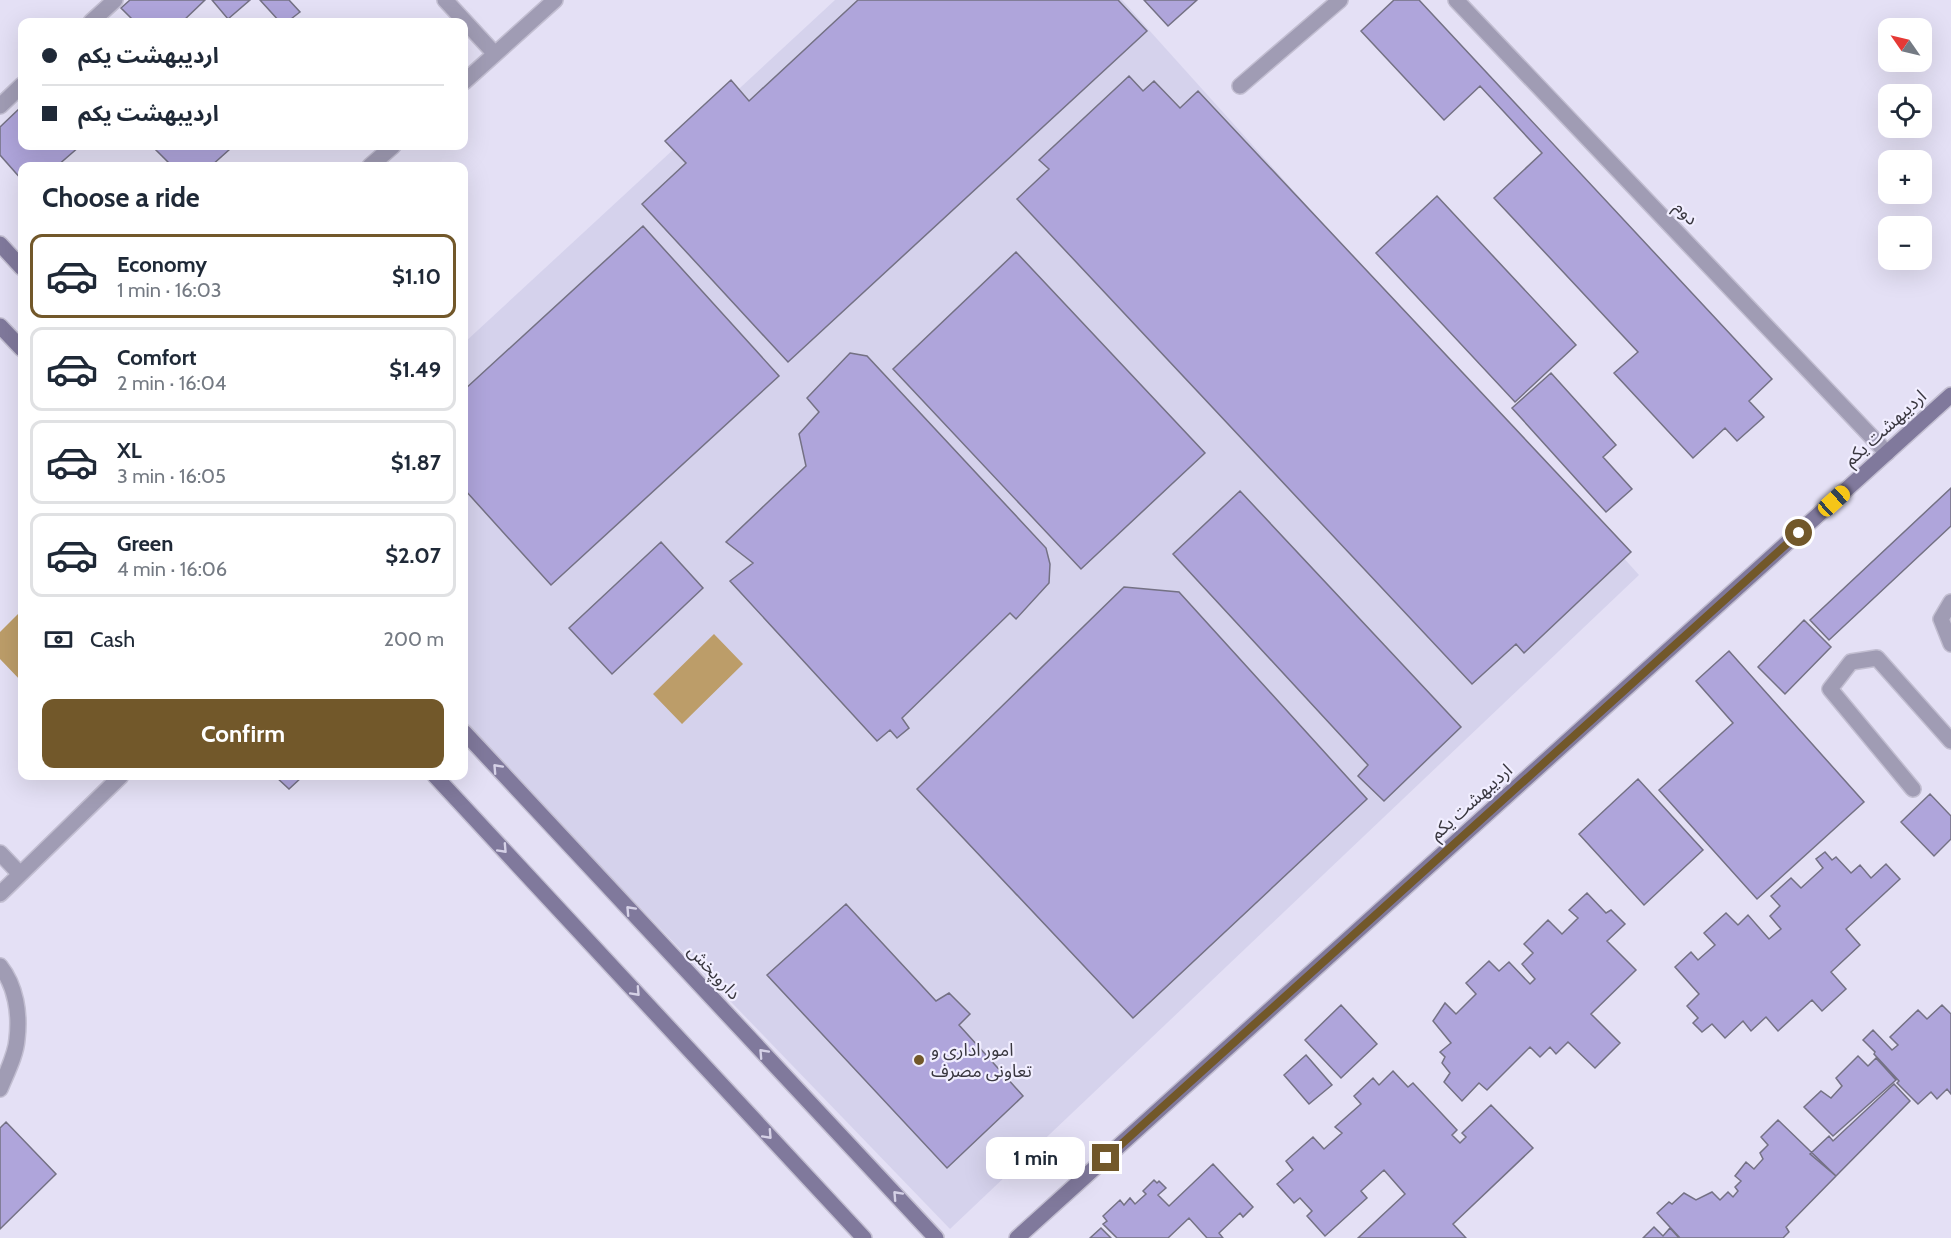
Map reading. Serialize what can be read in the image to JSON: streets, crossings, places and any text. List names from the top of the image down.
{
  "streets": {
    "street": ["دوم", "اردیبهشت یکم", "داروپخش"]
  },
  "crossings": [
    ["دوم", "اردیبهشت یکم"]
  ],
  "places": ["امور اداری و تعاونی مصرف"],
  "north": "top left",
  "page": {
    "map_buttons": ["+", "−"],
    "banner": ["اردیبهشت یکم", "اردیبهشت یکم"],
    "heading": "Choose a ride",
    "list": [
      {
        "name": "Economy",
        "note": "1 min · 16:03",
        "value": "$1.10"
      },
      {
        "name": "Comfort",
        "note": "2 min · 16:04",
        "value": "$1.49"
      },
      {
        "name": "XL",
        "note": "3 min · 16:05",
        "value": "$1.87"
      },
      {
        "name": "Green",
        "note": "4 min · 16:06",
        "value": "$2.07"
      }
    ],
    "pay": ["Cash", "200 m"],
    "buttons": "Confirm",
    "bubble": "1 min"
  }
}
